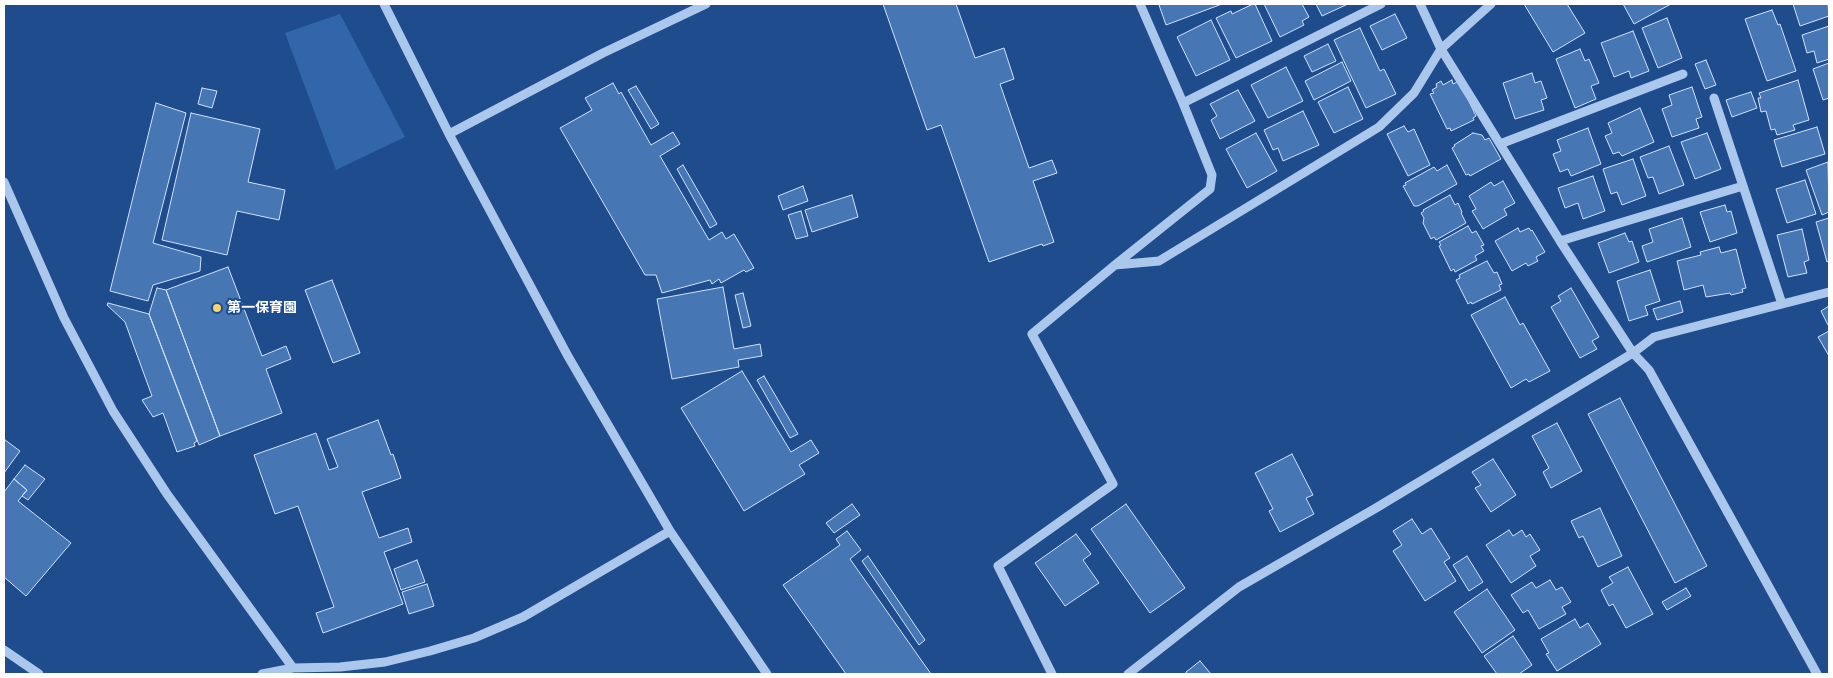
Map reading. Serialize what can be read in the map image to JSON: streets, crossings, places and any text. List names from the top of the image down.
{
  "places": ["第一保育園"]
}
